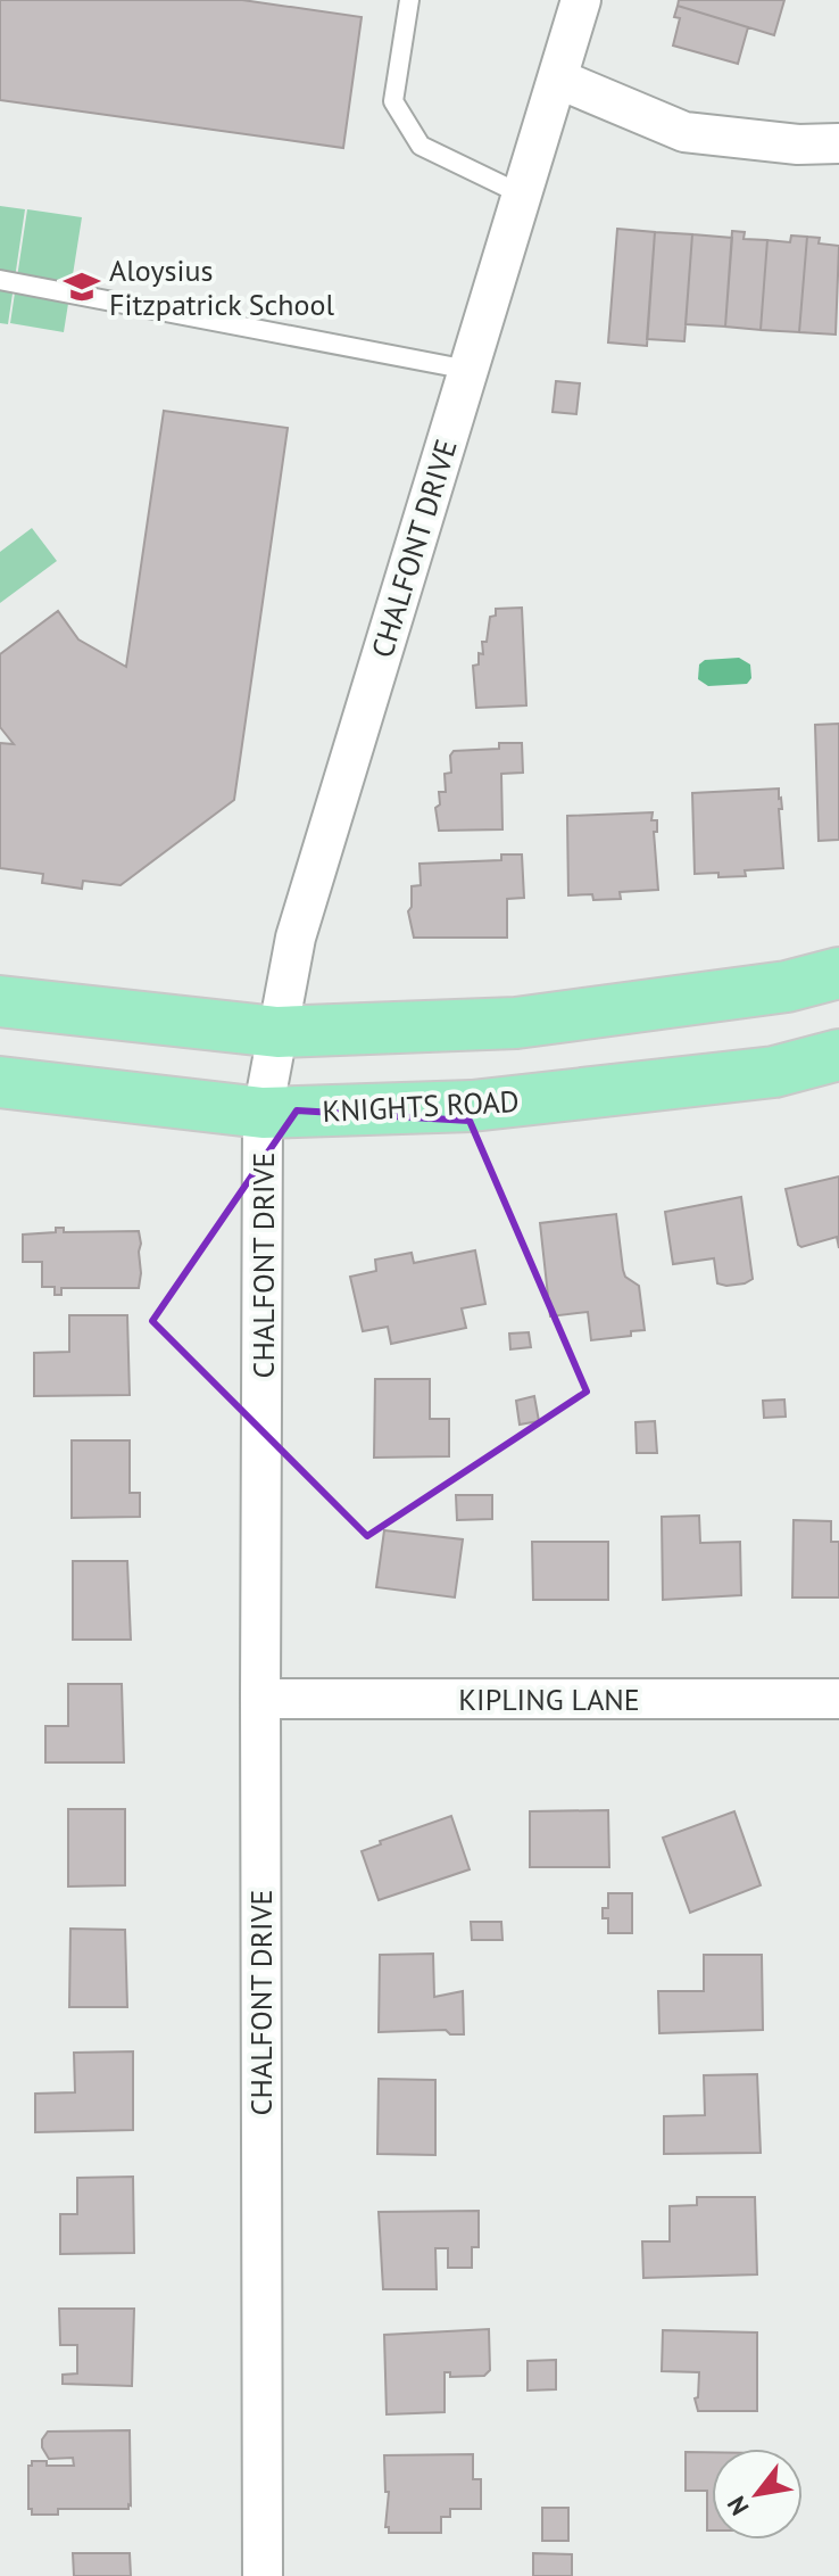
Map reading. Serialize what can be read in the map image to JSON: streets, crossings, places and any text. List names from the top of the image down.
{
  "streets": {
    "main road": ["KNIGHTS ROAD"],
    "street": ["CHALFONT DRIVE", "KIPLING LANE"]
  },
  "crossings": [
    ["CHALFONT DRIVE", "KNIGHTS ROAD"],
    ["CHALFONT DRIVE", "KIPLING LANE"]
  ],
  "places": {
    "school or university": ["Aloysius Fitzpatrick School"]
  },
  "north": "bottom left"
}
